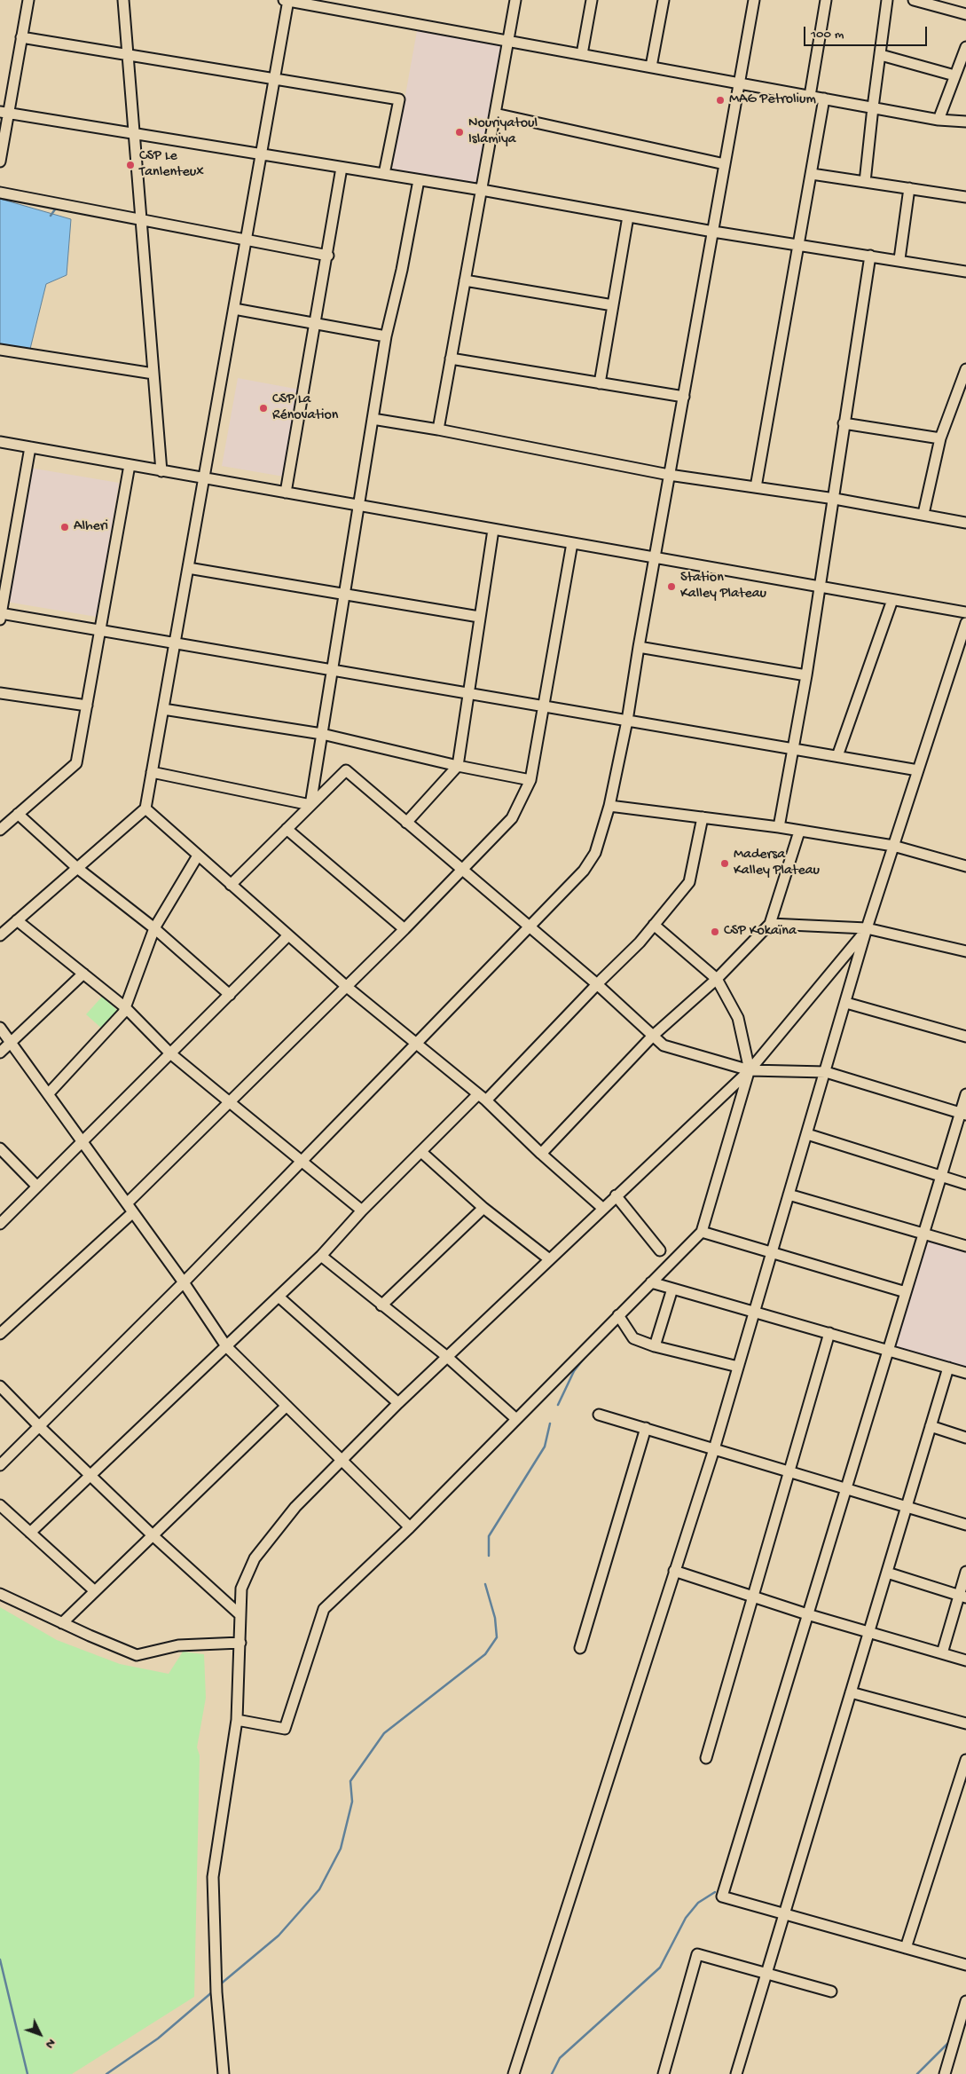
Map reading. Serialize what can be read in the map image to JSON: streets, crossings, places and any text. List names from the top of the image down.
{
  "places": [
    "MAG Petrolium",
    "Nouriyatoul Islamiya",
    "CSP Le Tanlenteux",
    "CSP La Rénovation",
    "Alheri",
    "Station Kalley Plateau",
    "Madersa Kalley Plateau",
    "CSP Kokaïna"
  ],
  "scale_bar": "100 m",
  "north": "bottom right"
}
